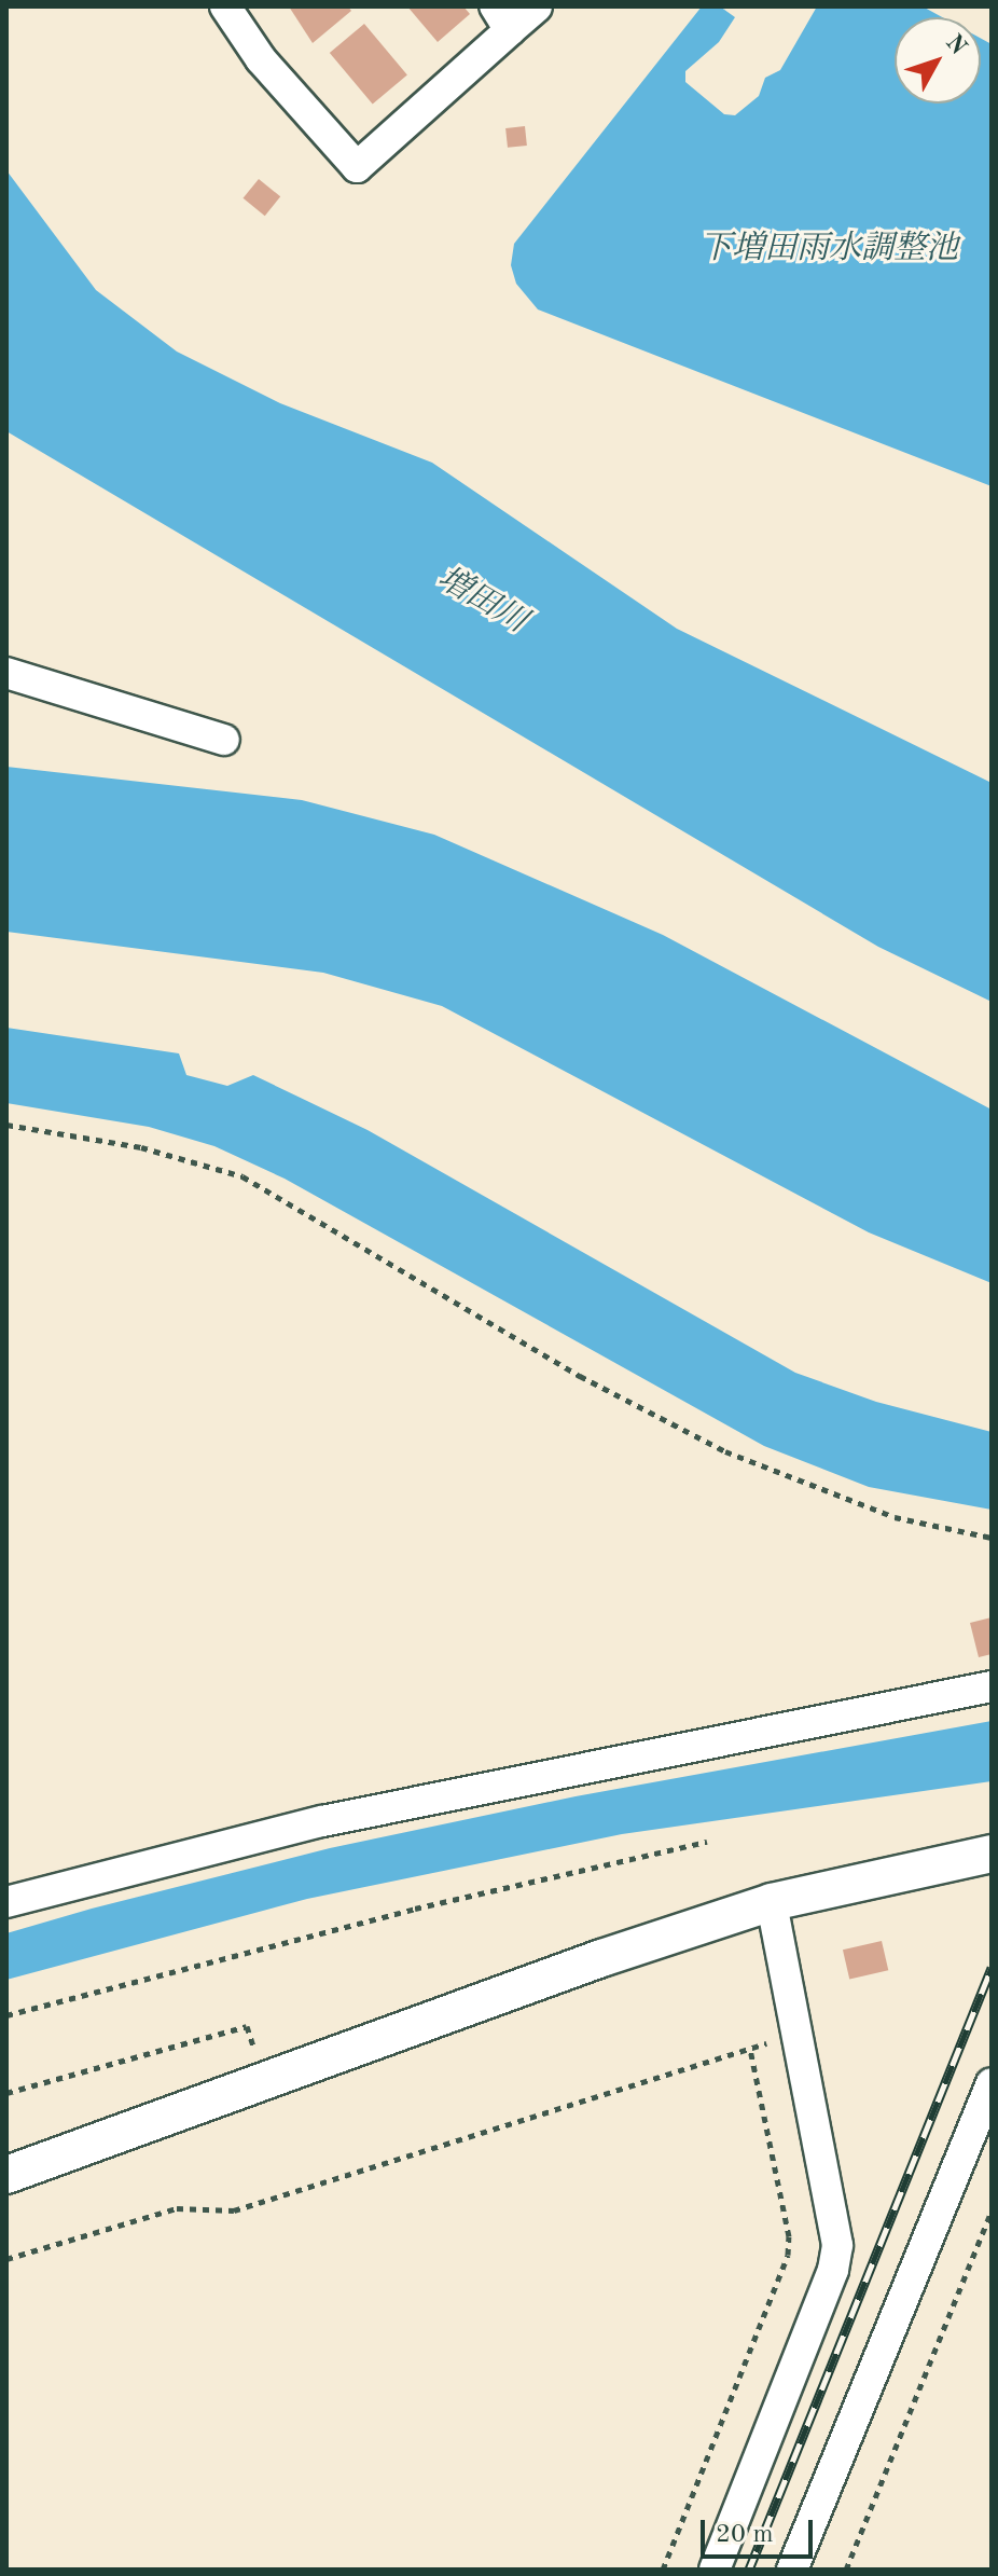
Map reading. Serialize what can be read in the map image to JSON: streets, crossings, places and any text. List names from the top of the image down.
{
  "water": ["下増田雨水調整池", "増田川"],
  "scale_bar": "20 m",
  "north": "top right"
}
